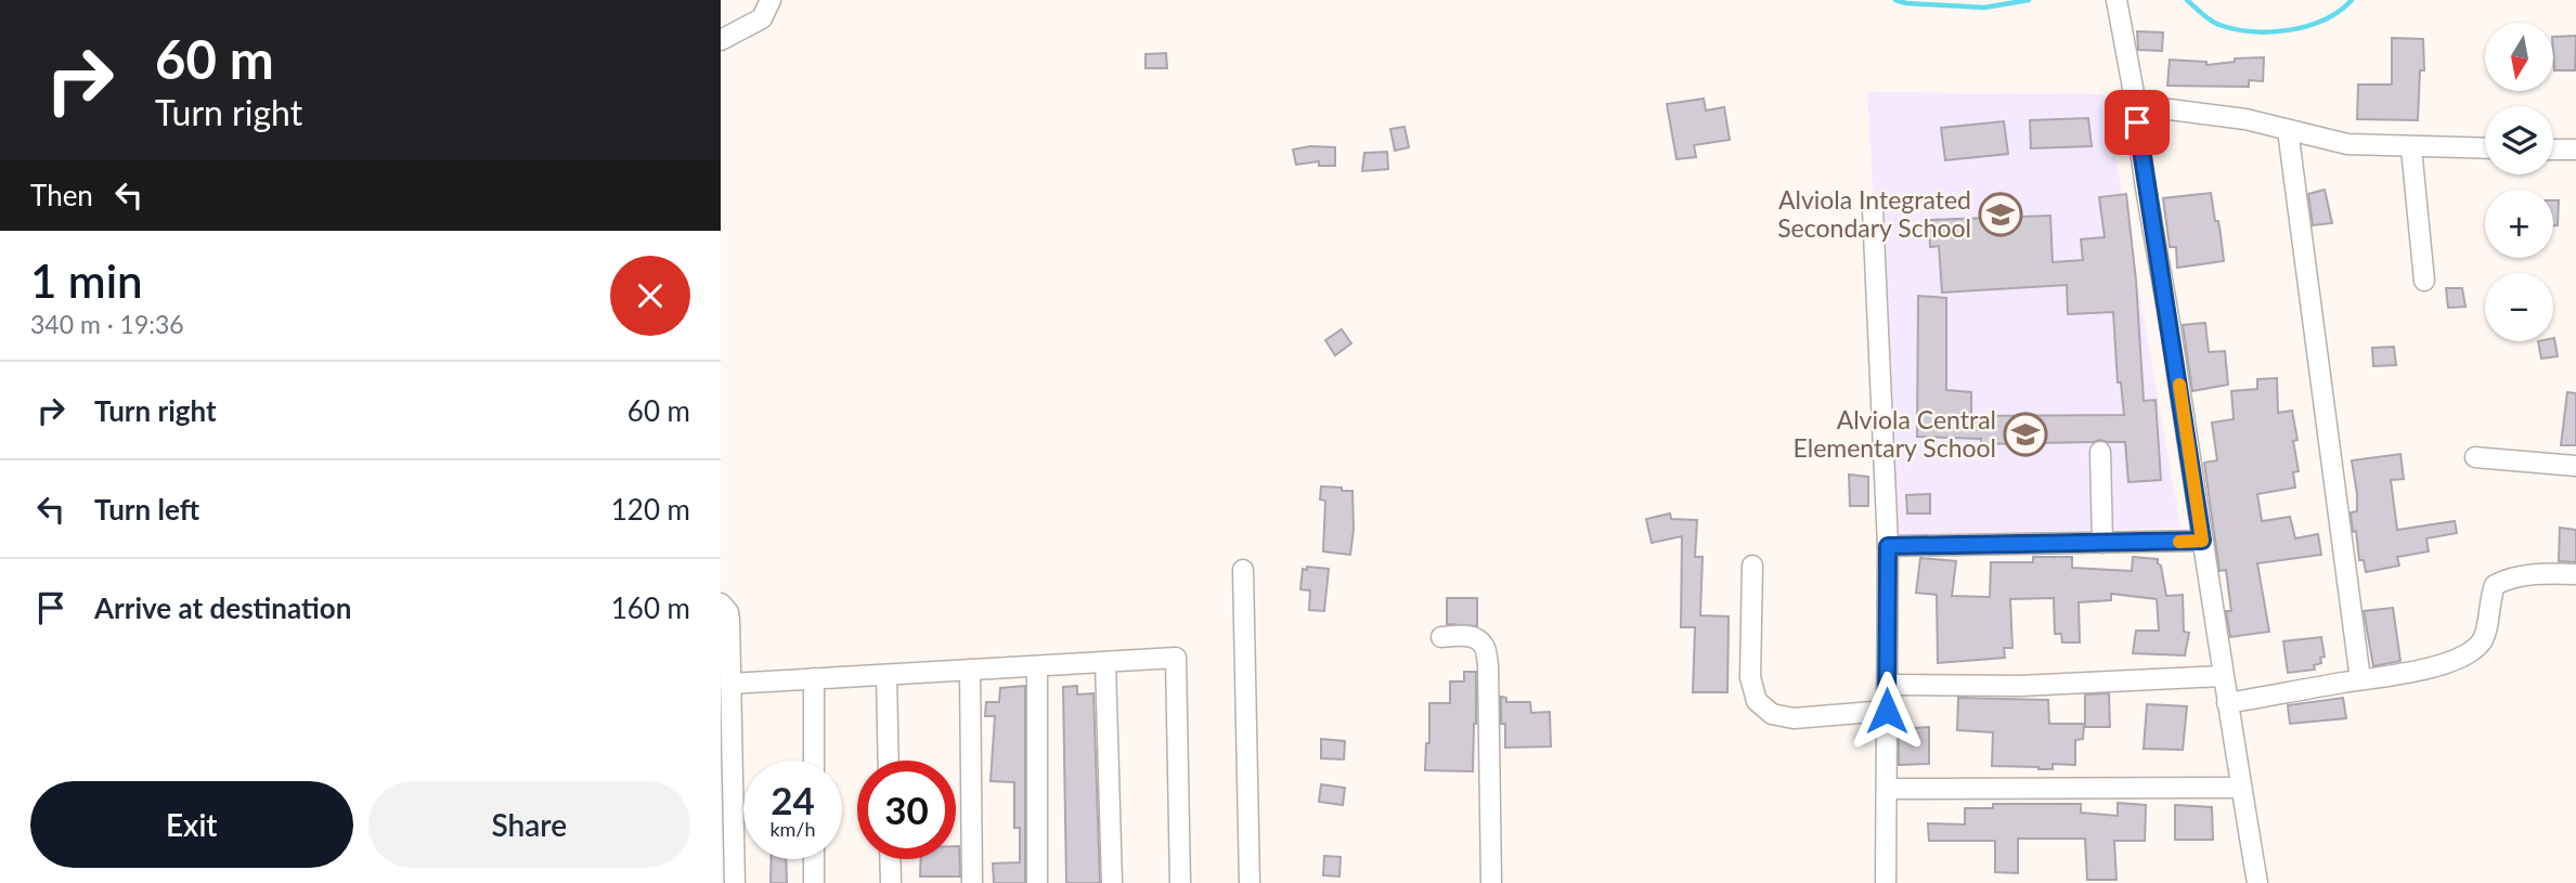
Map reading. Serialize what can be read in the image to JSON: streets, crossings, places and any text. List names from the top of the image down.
{
  "places": {
    "school or university": ["Alviola Integrated Secondary School", "Alviola Central Elementary School"]
  },
  "north": "bottom",
  "page": {
    "turn": ["60 m", "Turn right"],
    "map_buttons": ["+", "−"],
    "then": "Then",
    "heading": ["1 min", "340 m · 19:36"],
    "list": [
      {
        "name": "Turn right",
        "value": "60 m"
      },
      {
        "name": "Turn left",
        "value": "120 m"
      },
      {
        "name": "Arrive at destination",
        "value": "160 m"
      }
    ],
    "speed": "24 km/h",
    "limit": "30",
    "buttons": ["Exit", "Share"]
  }
}
